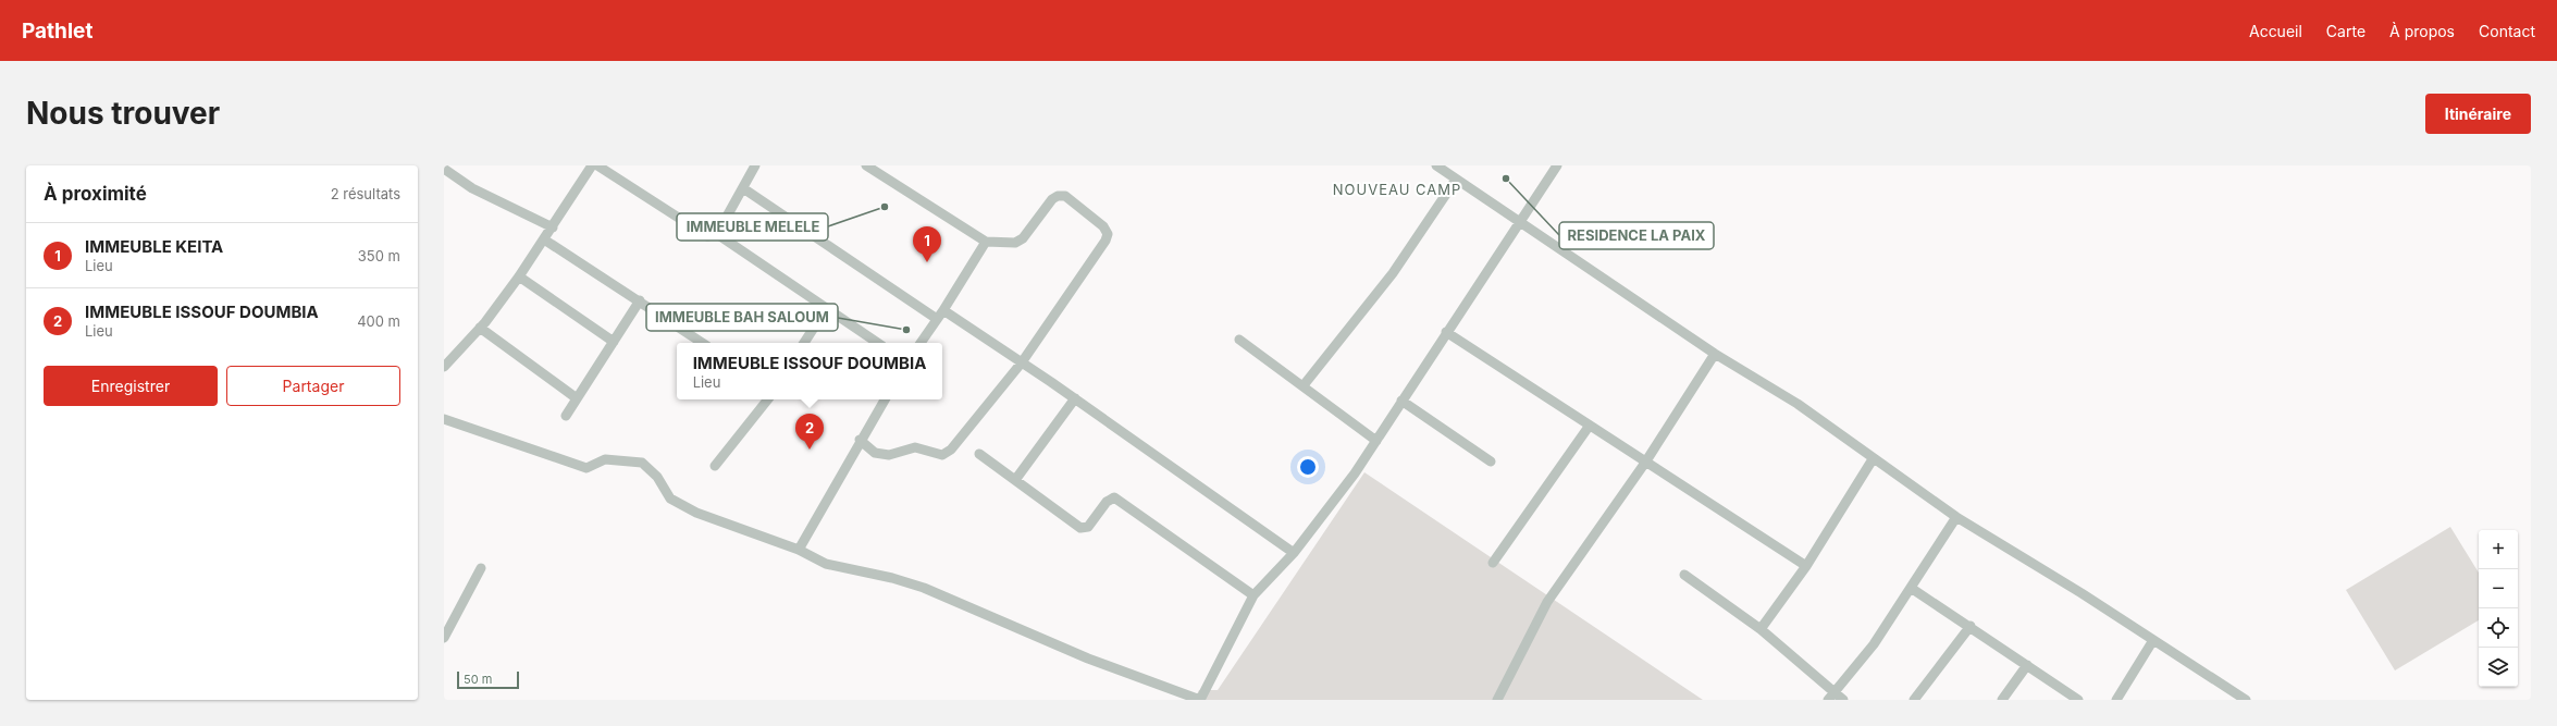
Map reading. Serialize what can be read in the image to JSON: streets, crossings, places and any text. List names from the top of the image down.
{
  "districts": ["NOUVEAU CAMP"],
  "places": ["RESIDENCE LA PAIX", "IMMEUBLE MELELE", "IMMEUBLE BAH SALOUM"],
  "scale_bar": "50 m",
  "page": {
    "header": "Pathlet",
    "nav": [
      "Accueil",
      "Carte",
      "À propos",
      "Contact"
    ],
    "buttons": [
      "Itinéraire",
      ["Enregistrer", "Partager"]
    ],
    "title": "Nous trouver",
    "heading": ["À proximité", "2 résultats"],
    "list": [
      {
        "mark": "1",
        "name": "IMMEUBLE KEITA",
        "note": "Lieu",
        "value": "350 m"
      },
      {
        "mark": "2",
        "name": "IMMEUBLE ISSOUF DOUMBIA",
        "note": "Lieu",
        "value": "400 m"
      }
    ],
    "pins": ["1", "2"],
    "popup": ["IMMEUBLE ISSOUF DOUMBIA", "Lieu"],
    "map_buttons": ["+", "−"],
    "scale": "50 m"
  }
}
